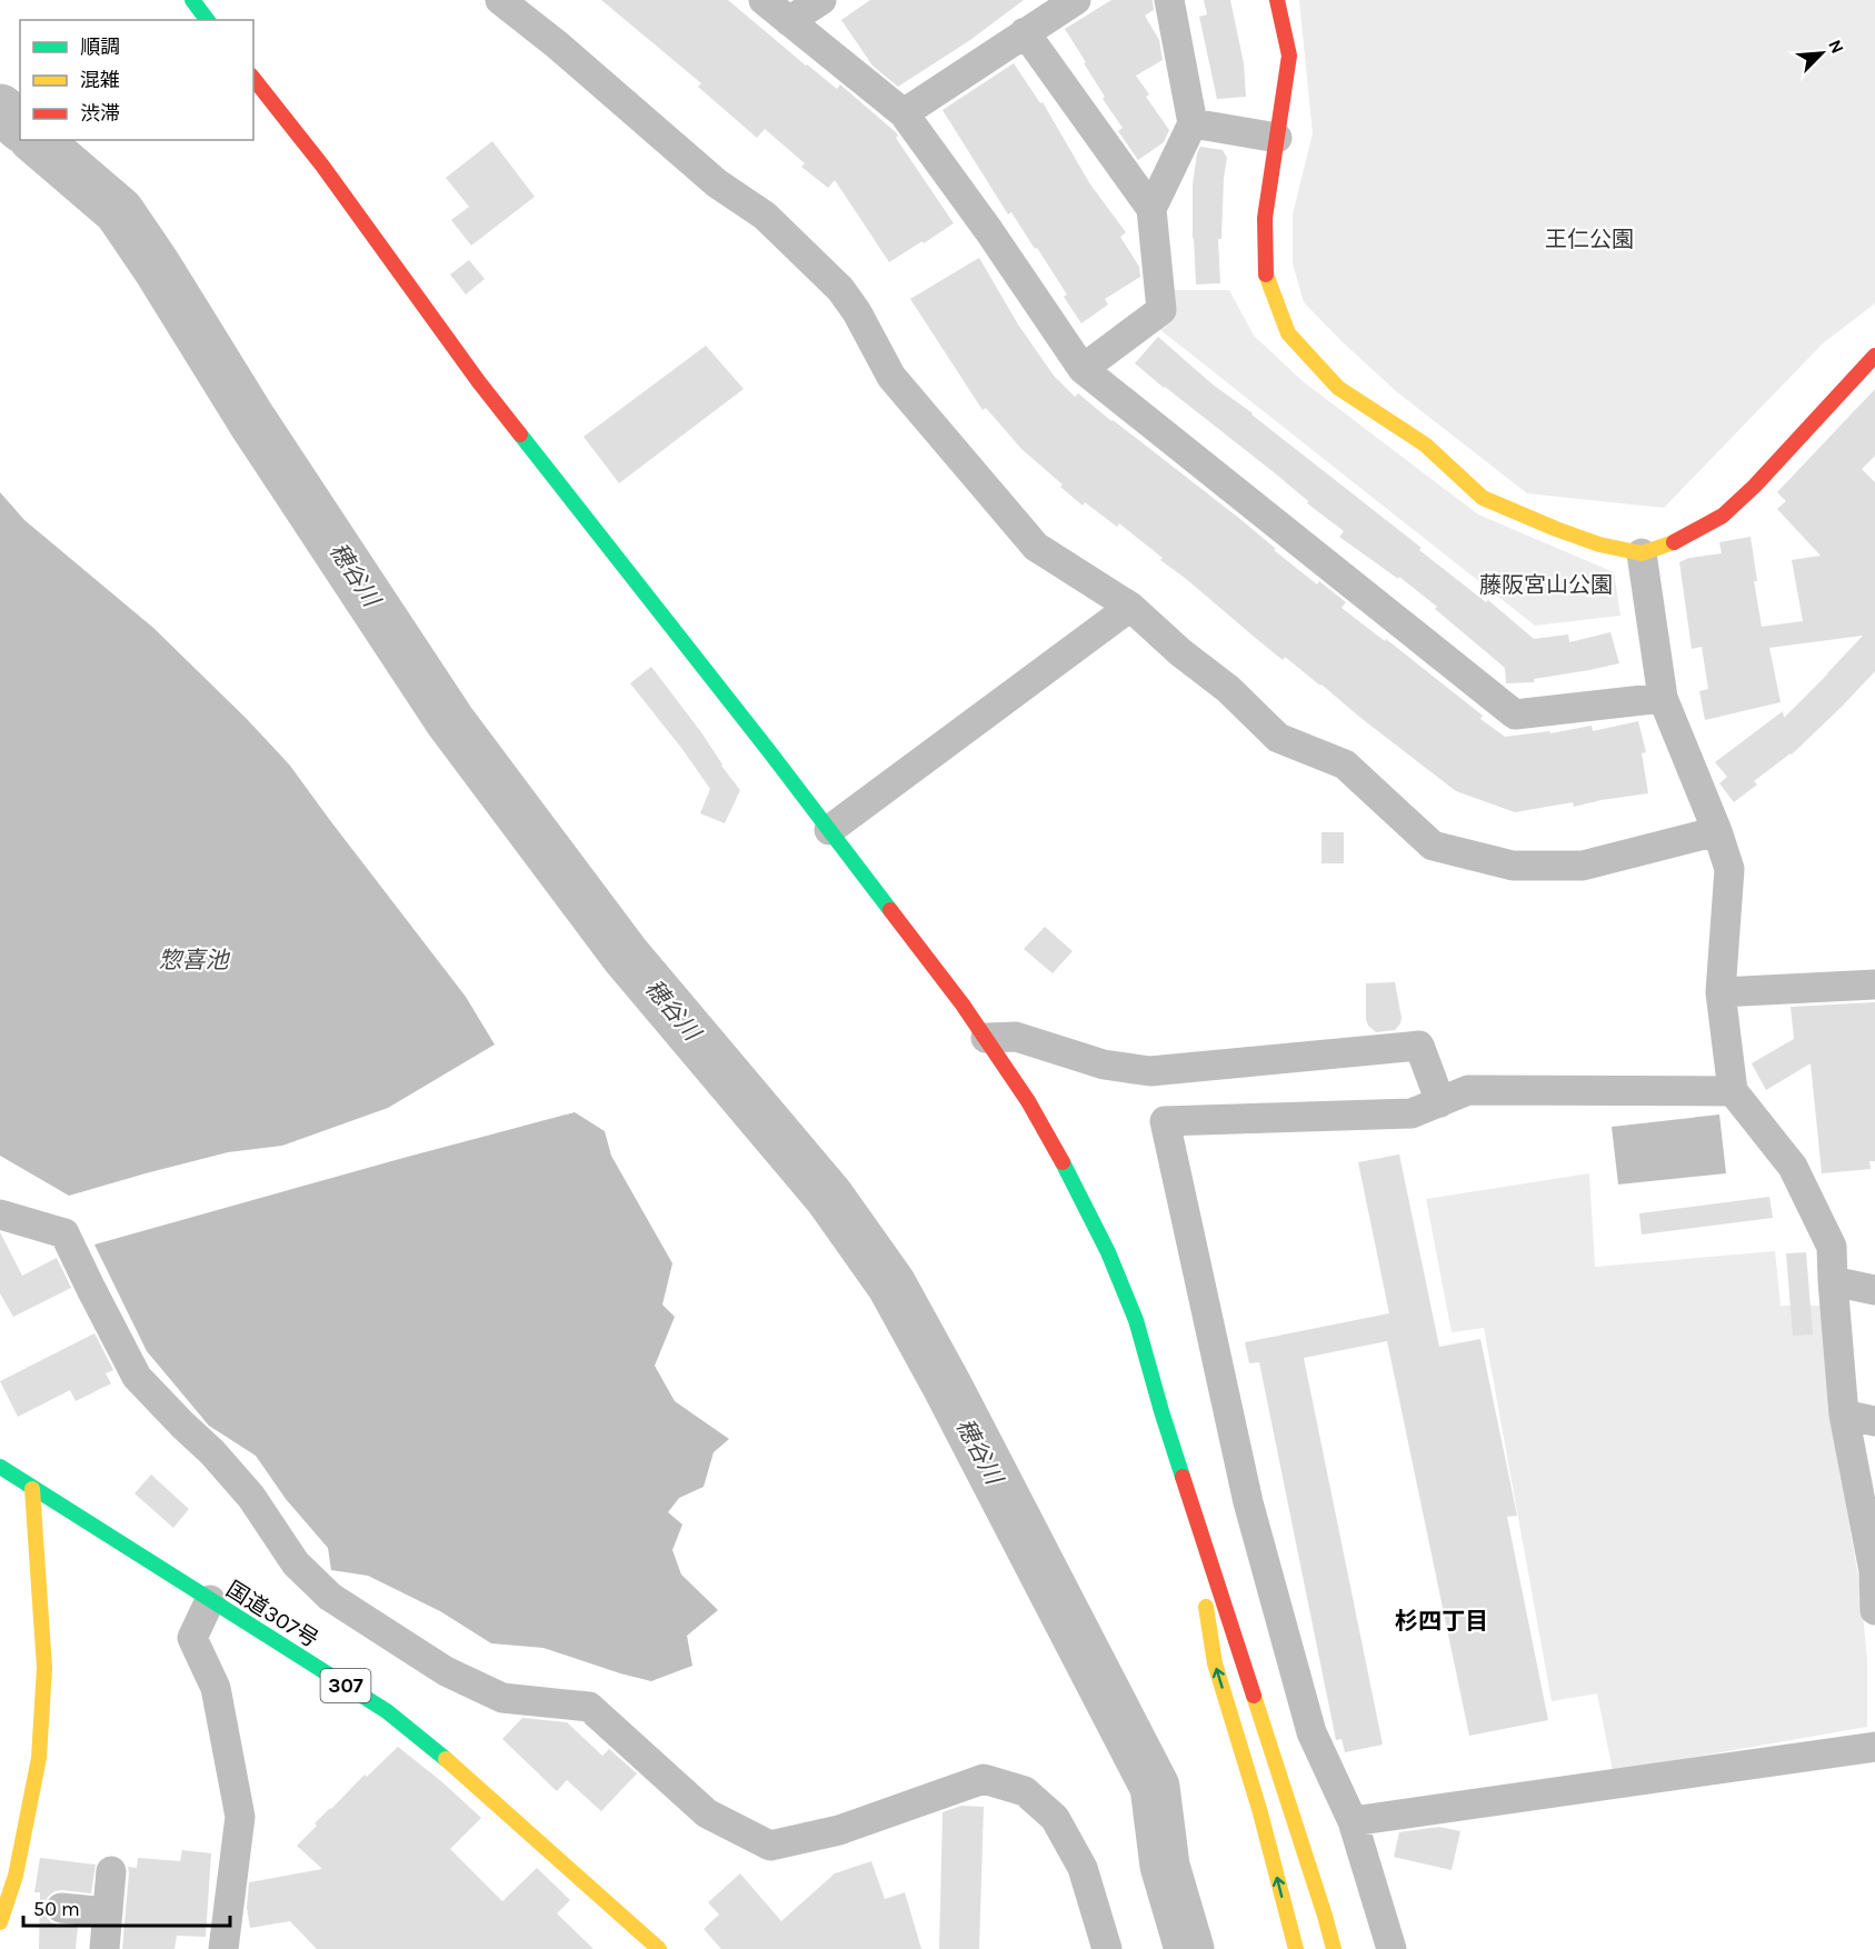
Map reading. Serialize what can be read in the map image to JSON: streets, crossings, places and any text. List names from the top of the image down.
{
  "streets": {
    "main road": ["国道307号", "307"]
  },
  "districts": ["杉四丁目"],
  "water": ["穂谷川", "惣喜池"],
  "parks": ["王仁公園", "藤阪宮山公園"],
  "legend": ["順調", "混雑", "渋滞"],
  "scale_bar": "50 m",
  "north": "top right"
}
